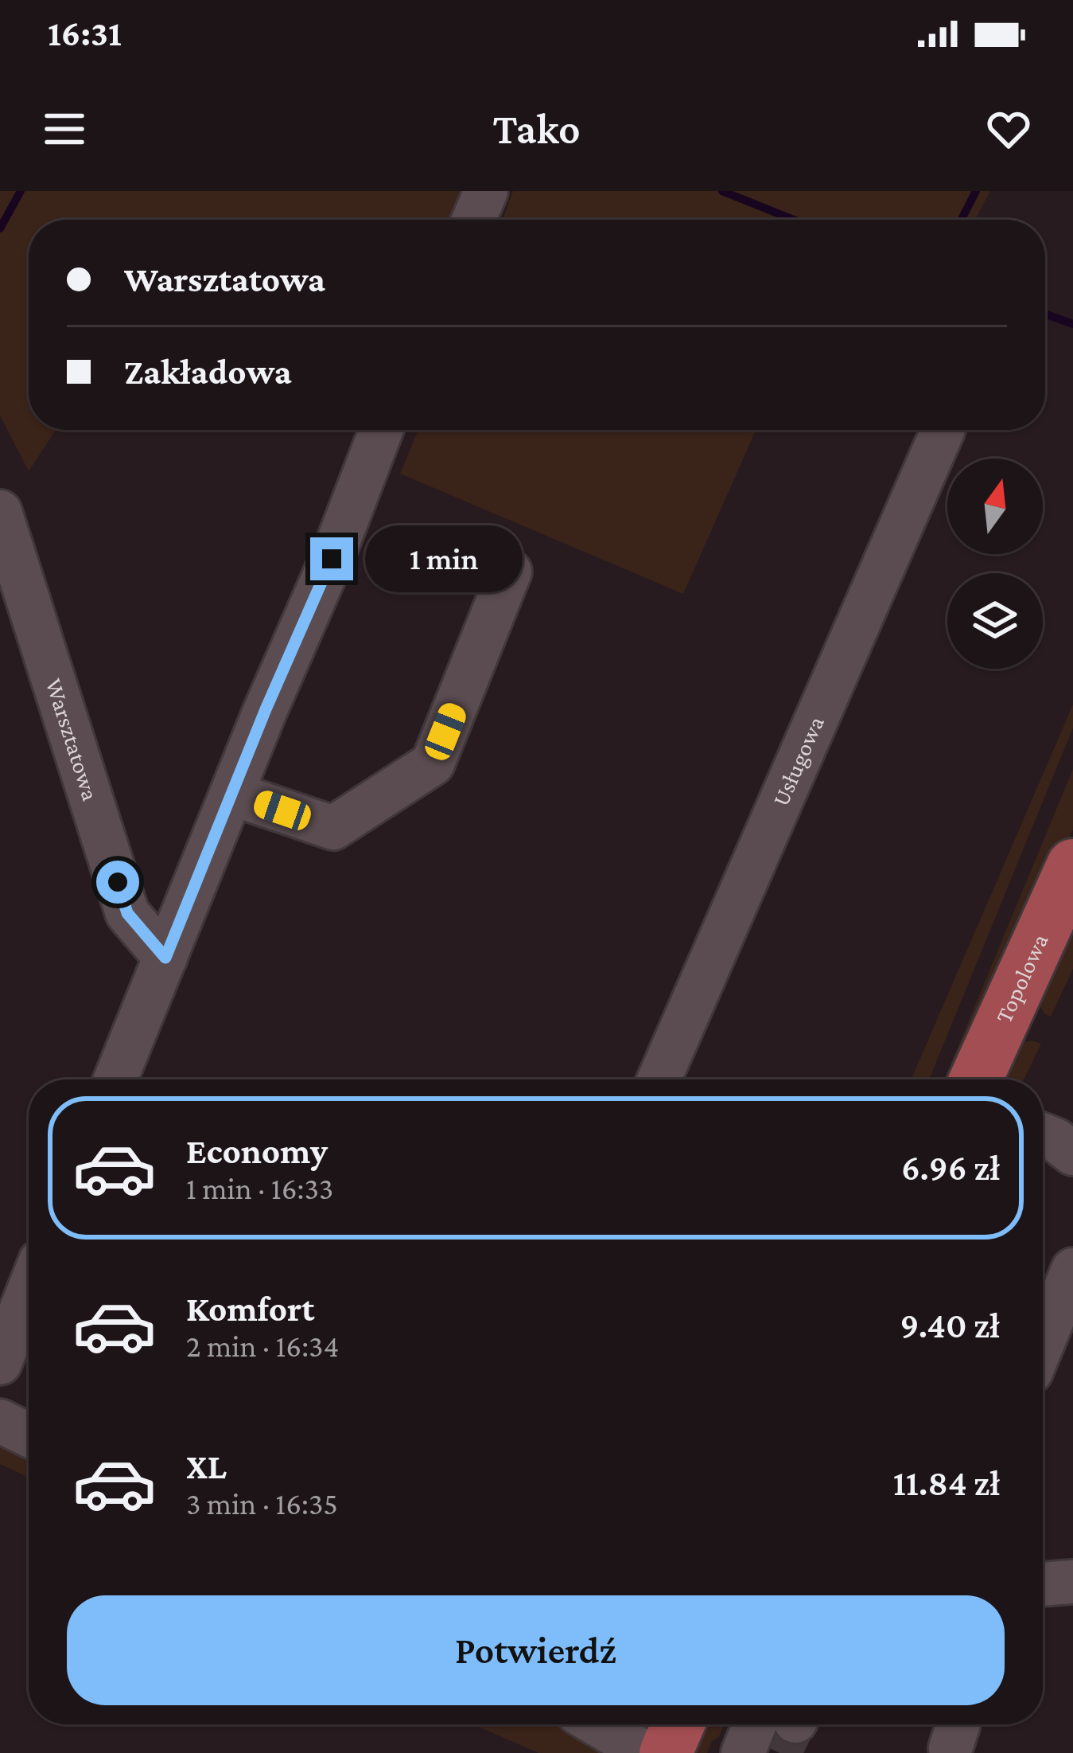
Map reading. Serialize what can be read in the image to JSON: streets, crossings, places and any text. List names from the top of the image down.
{
  "streets": {
    "main road": ["Topolowa"],
    "street": ["Warsztatowa", "Usługowa"]
  },
  "north": "top",
  "page": {
    "status": "16:31",
    "header": "Tako",
    "banner": ["Warsztatowa", "Zakładowa"],
    "bubble": "1 min",
    "list": [
      {
        "name": "Economy",
        "note": "1 min · 16:33",
        "value": "6.96 zł"
      },
      {
        "name": "Komfort",
        "note": "2 min · 16:34",
        "value": "9.40 zł"
      },
      {
        "name": "XL",
        "note": "3 min · 16:35",
        "value": "11.84 zł"
      }
    ],
    "buttons": "Potwierdź"
  }
}
